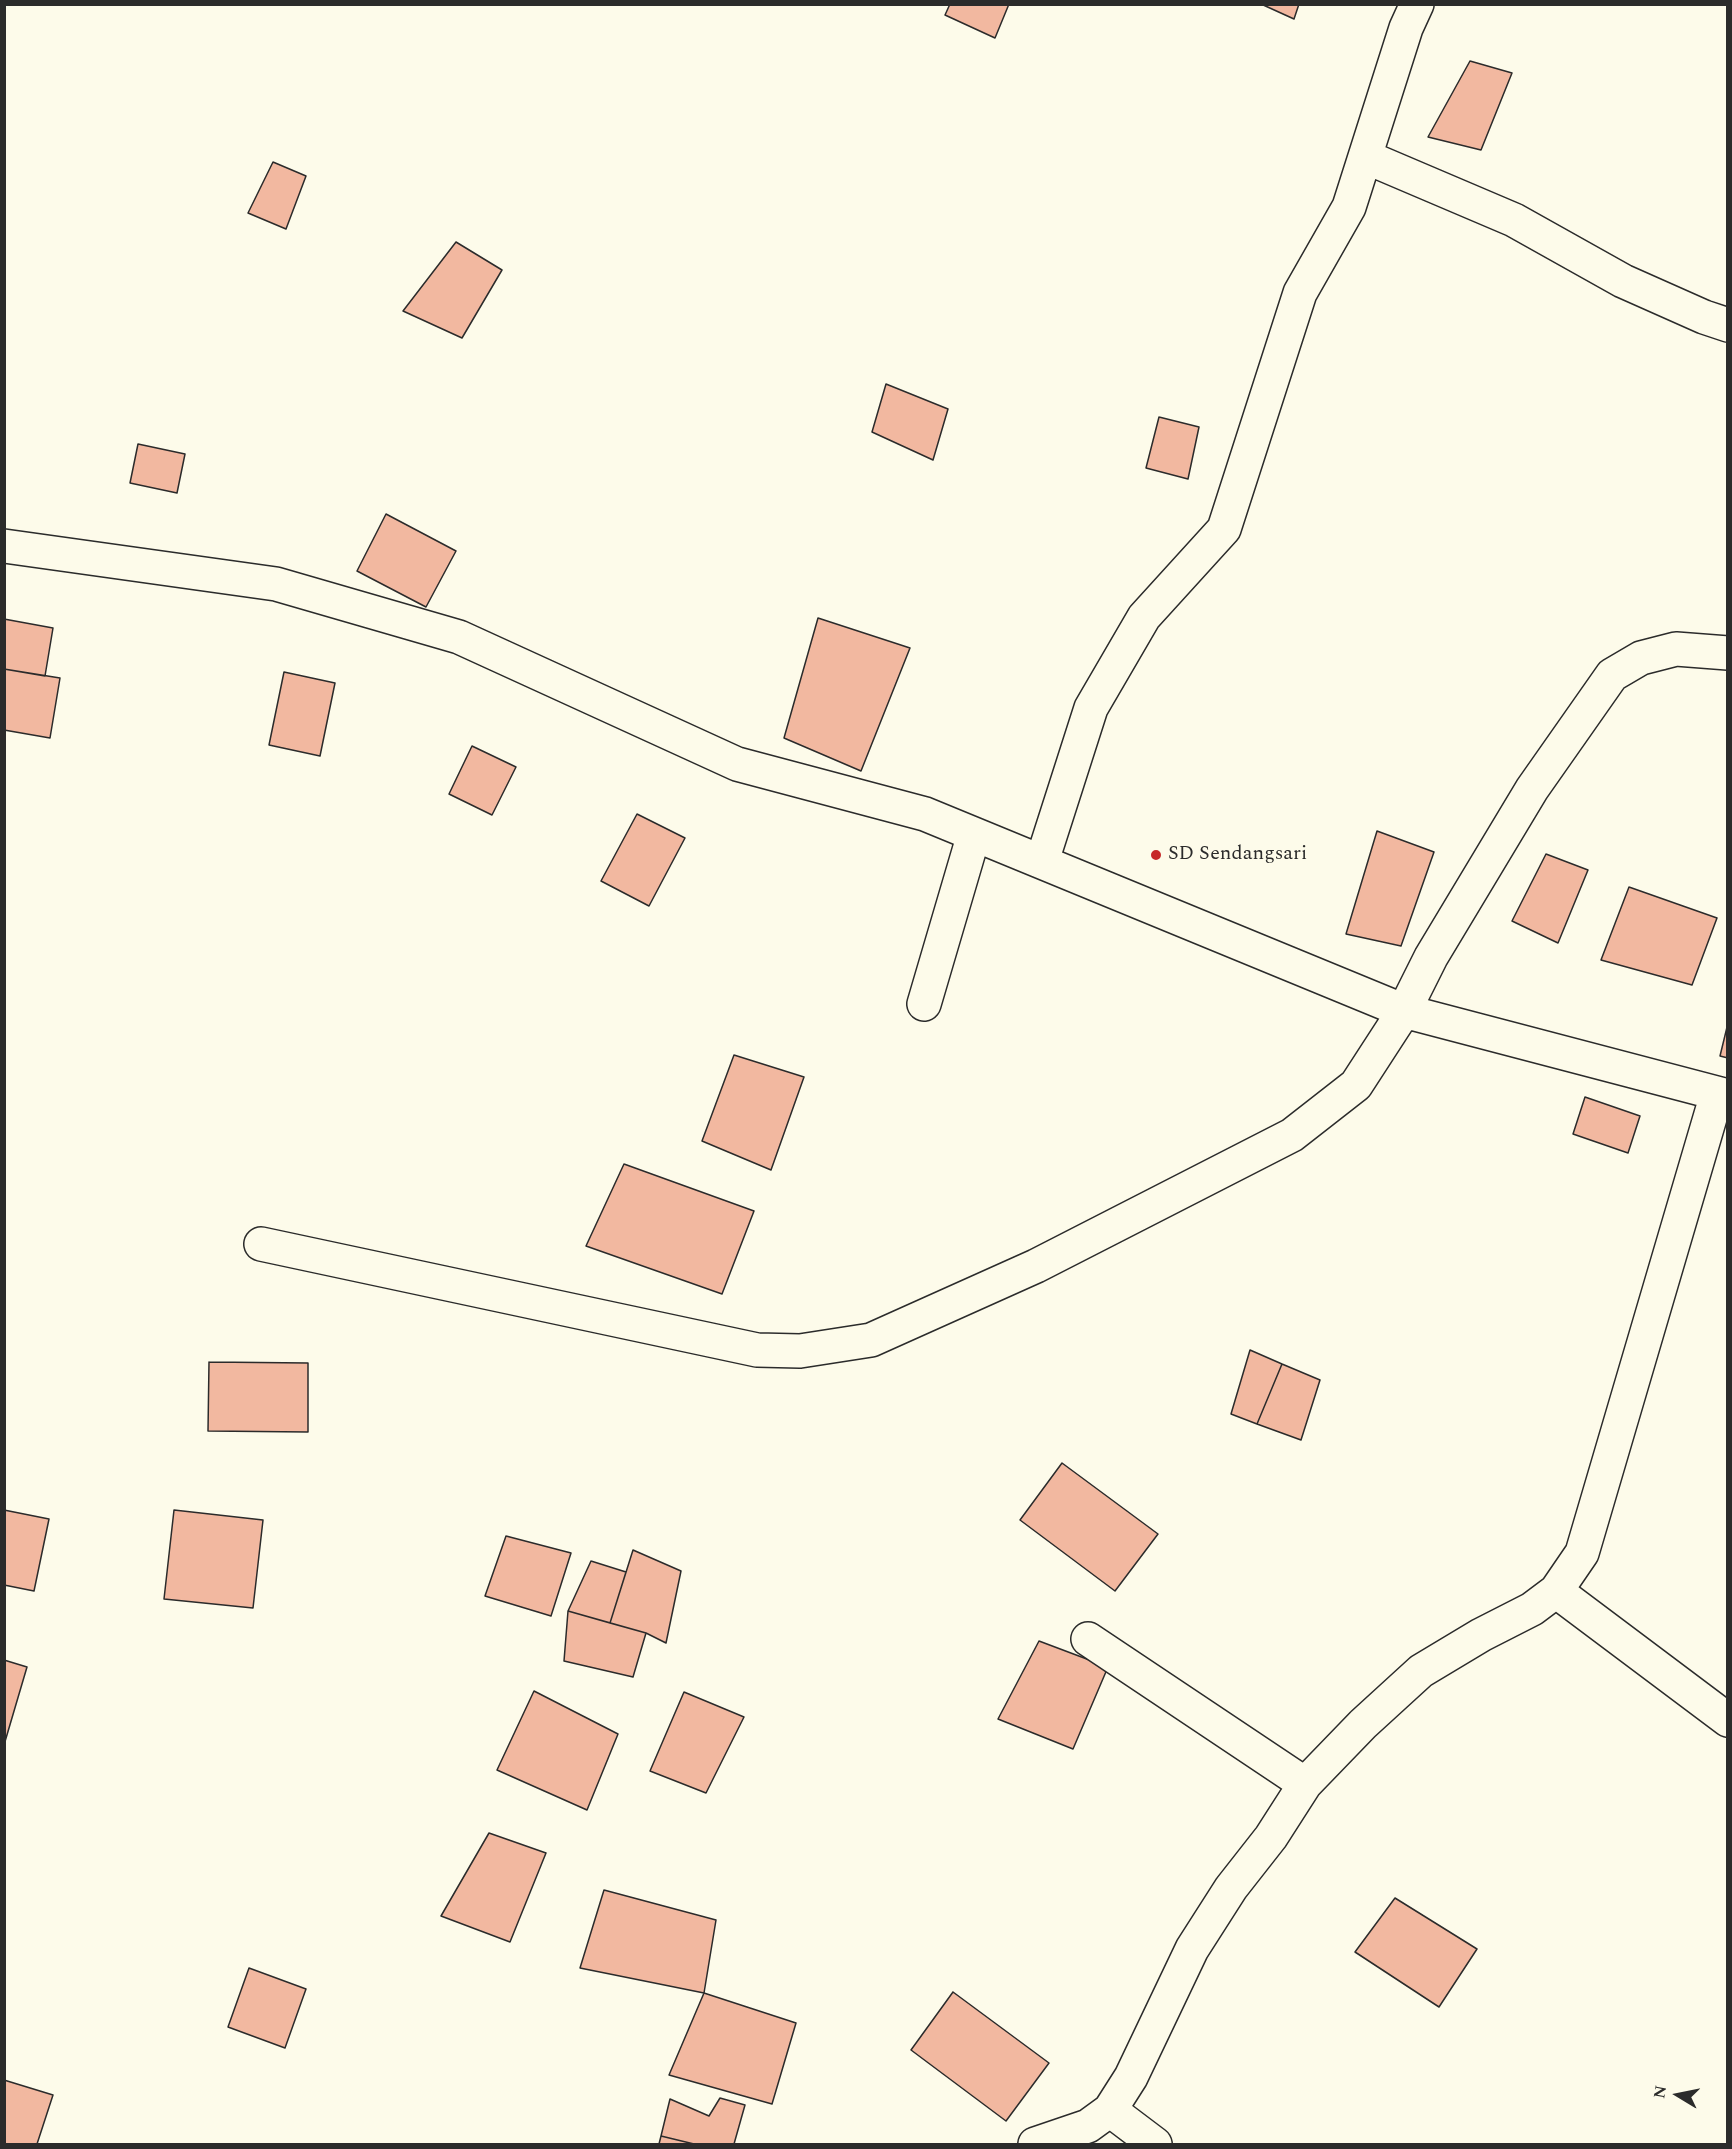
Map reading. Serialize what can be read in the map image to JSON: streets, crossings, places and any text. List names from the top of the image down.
{
  "places": ["SD Sendangsari"],
  "north": "left"
}
